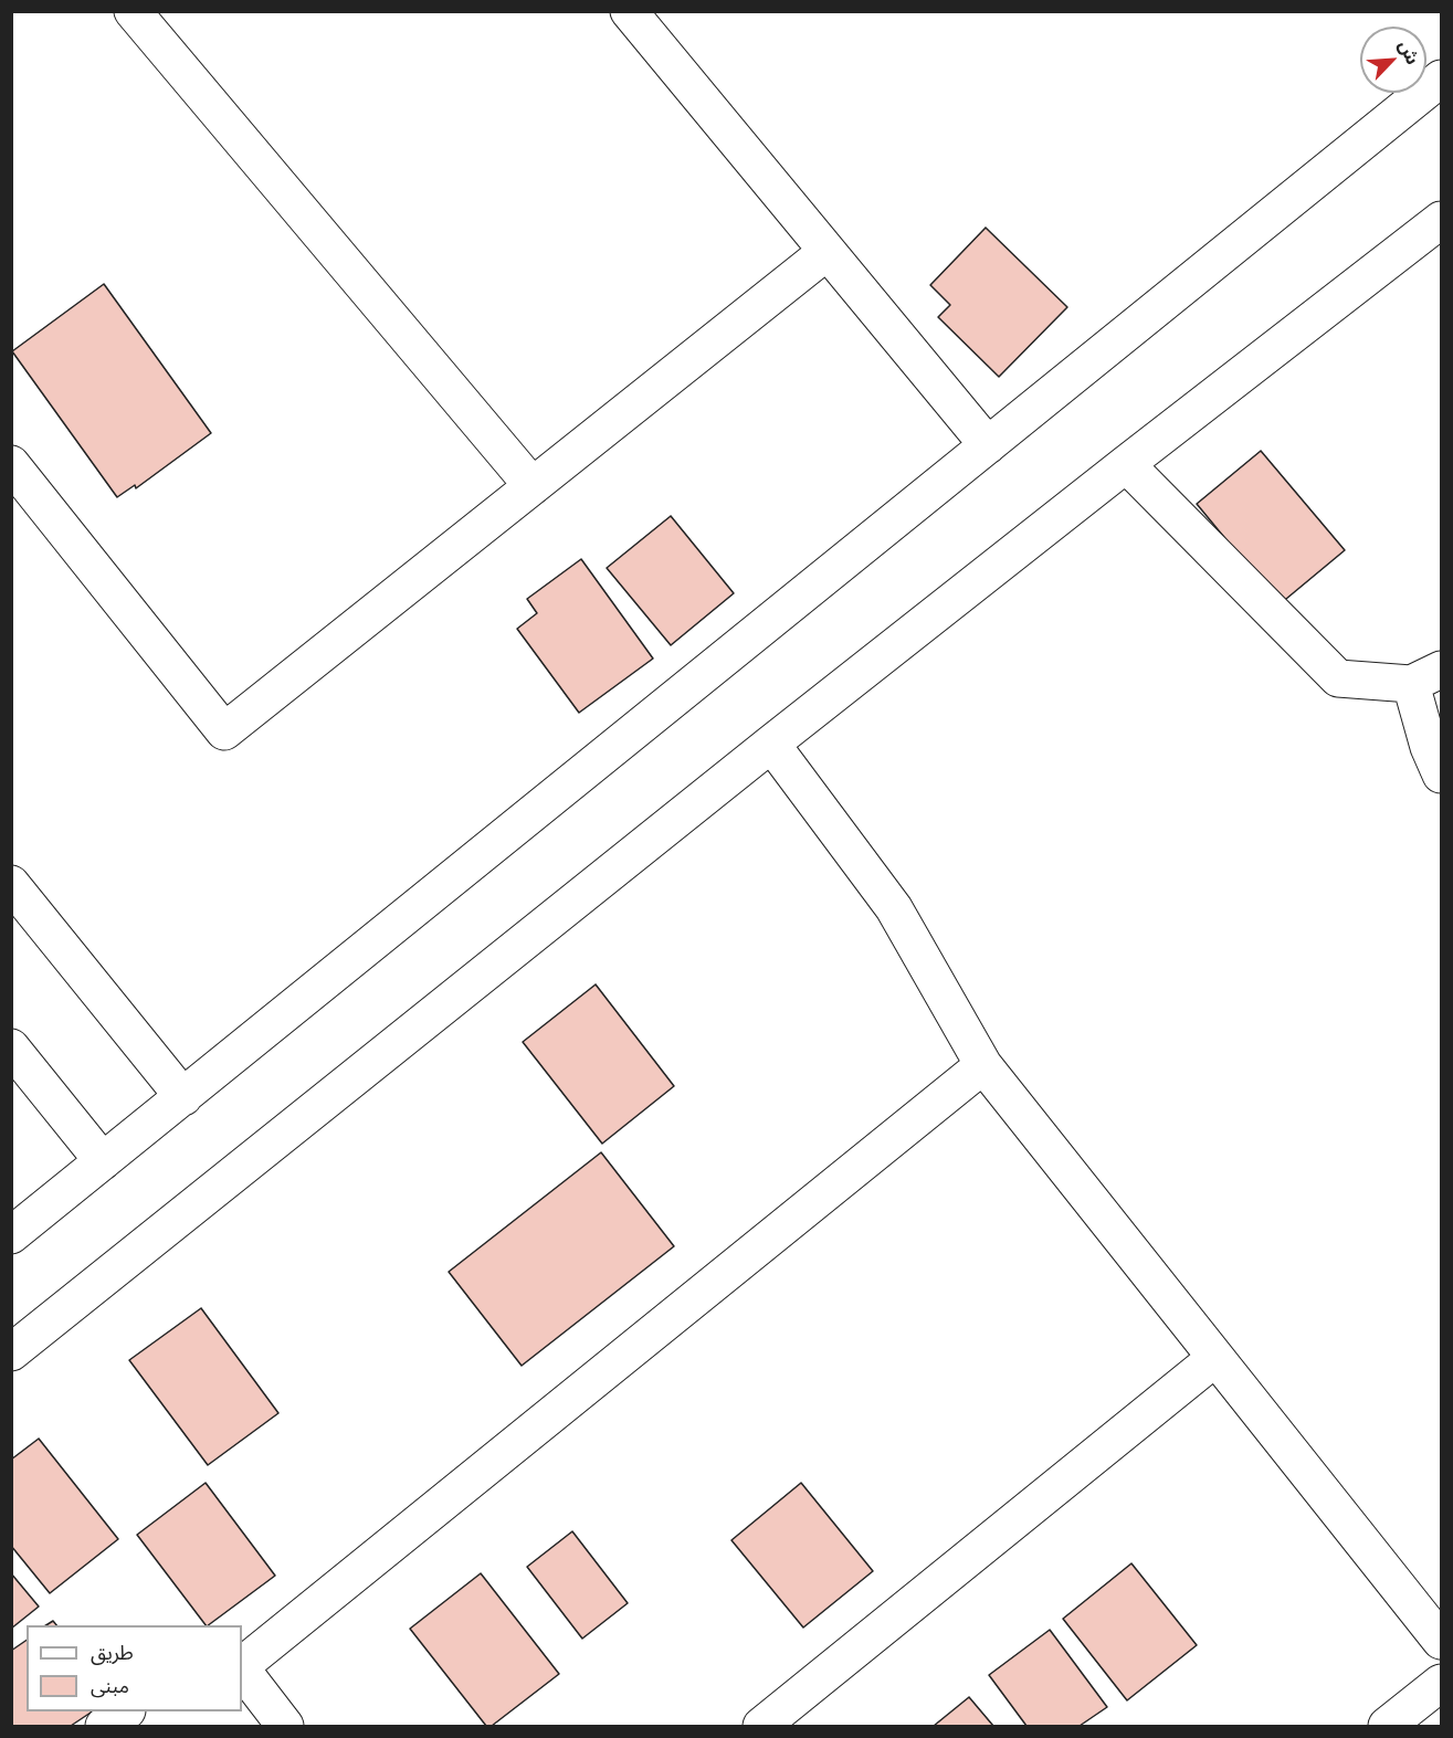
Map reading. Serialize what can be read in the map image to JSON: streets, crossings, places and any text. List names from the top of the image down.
{
  "legend": ["طريق", "مبنى"],
  "north": "top right"
}
